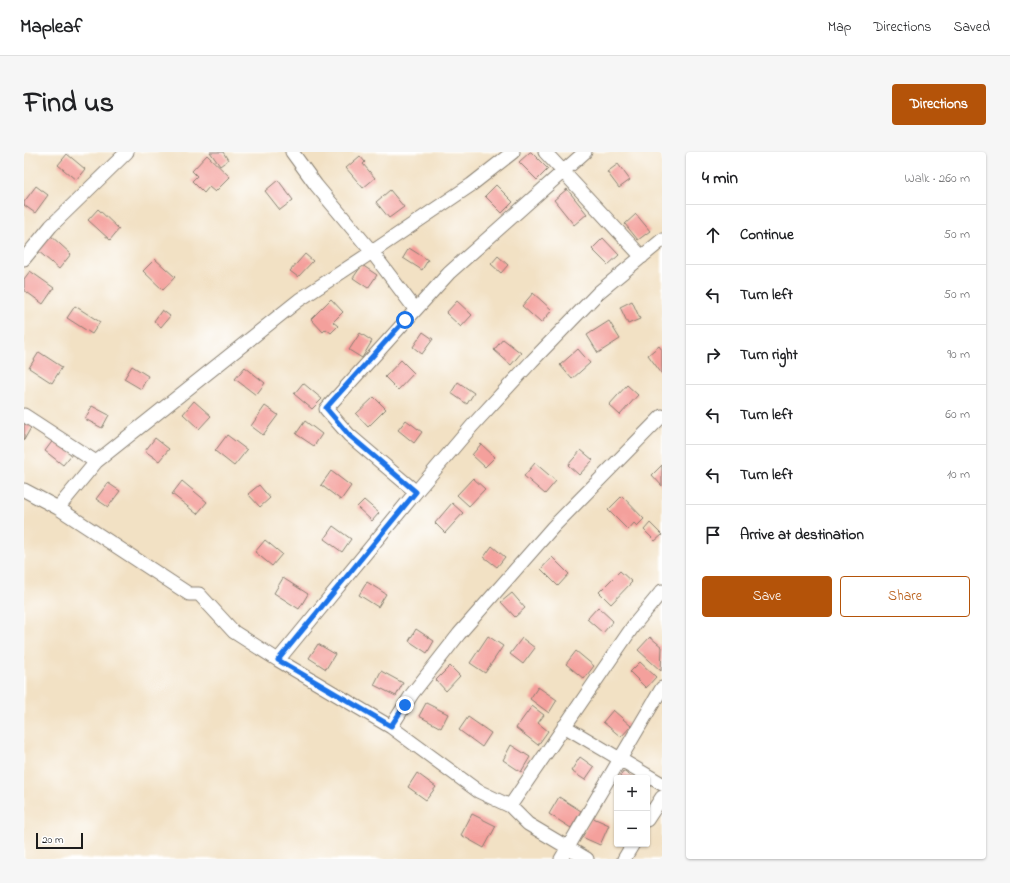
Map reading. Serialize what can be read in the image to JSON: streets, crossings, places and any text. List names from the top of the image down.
{
  "scale_bar": "20 m",
  "page": {
    "header": "Mapleaf",
    "nav": ["Map", "Directions", "Saved"],
    "title": "Find us",
    "buttons": [
      "Directions",
      ["Save", "Share"]
    ],
    "heading": ["4 min", "Walk · 260 m"],
    "list": [
      ["Continue", "50 m"],
      ["Turn left", "50 m"],
      ["Turn right", "90 m"],
      ["Turn left", "60 m"],
      ["Turn left", "10 m"],
      "Arrive at destination"
    ],
    "map_buttons": ["+", "−"],
    "scale": "20 m"
  }
}
